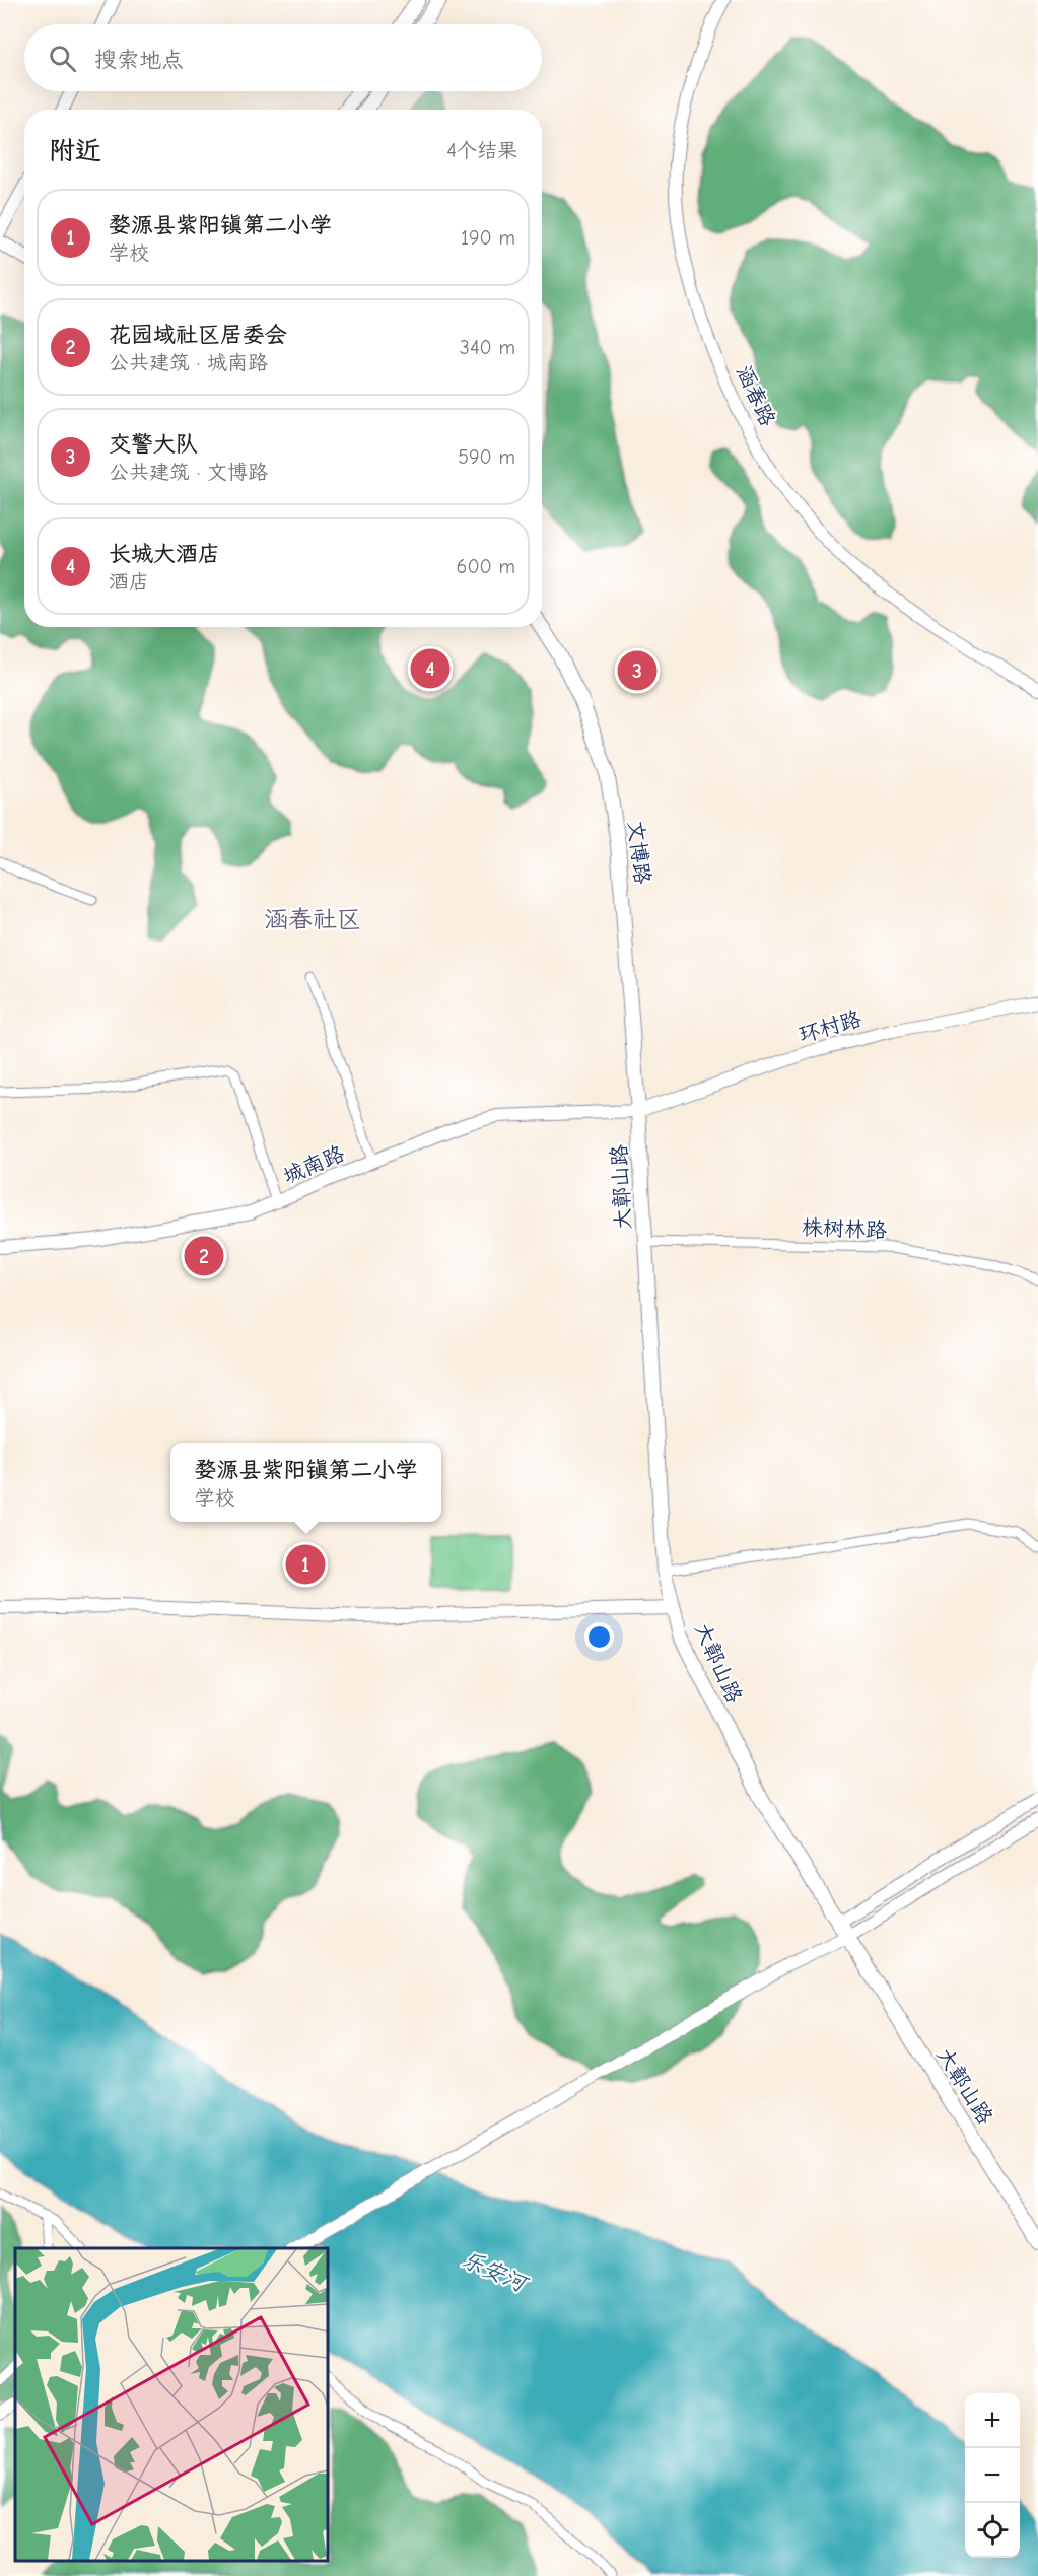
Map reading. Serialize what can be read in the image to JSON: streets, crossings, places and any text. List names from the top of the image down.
{
  "streets": {
    "main road": ["文博路", "大鄣山路"],
    "street": [
      "涵春路",
      "环村路",
      "城南路",
      "株树林路"
    ]
  },
  "crossings": [
    ["文博路", "环村路"],
    ["文博路", "城南路"],
    ["文博路", "大鄣山路"],
    ["环村路", "城南路"],
    ["环村路", "大鄣山路"],
    ["城南路", "大鄣山路"],
    ["大鄣山路", "株树林路"]
  ],
  "districts": ["涵春社区"],
  "water": ["乐安河"],
  "page": {
    "search": "搜索地点",
    "heading": ["附近", "4个结果"],
    "list": [
      {
        "mark": "1",
        "name": "婺源县紫阳镇第二小学",
        "note": "学校",
        "value": "190 m"
      },
      {
        "mark": "2",
        "name": "花园域社区居委会",
        "note": "公共建筑 · 城南路",
        "value": "340 m"
      },
      {
        "mark": "3",
        "name": "交警大队",
        "note": "公共建筑 · 文博路",
        "value": "590 m"
      },
      {
        "mark": "4",
        "name": "长城大酒店",
        "note": "酒店",
        "value": "600 m"
      }
    ],
    "pins": [
      "4",
      "3",
      "2",
      "1"
    ],
    "popup": ["婺源县紫阳镇第二小学", "学校"],
    "map_buttons": ["+", "−"]
  }
}
